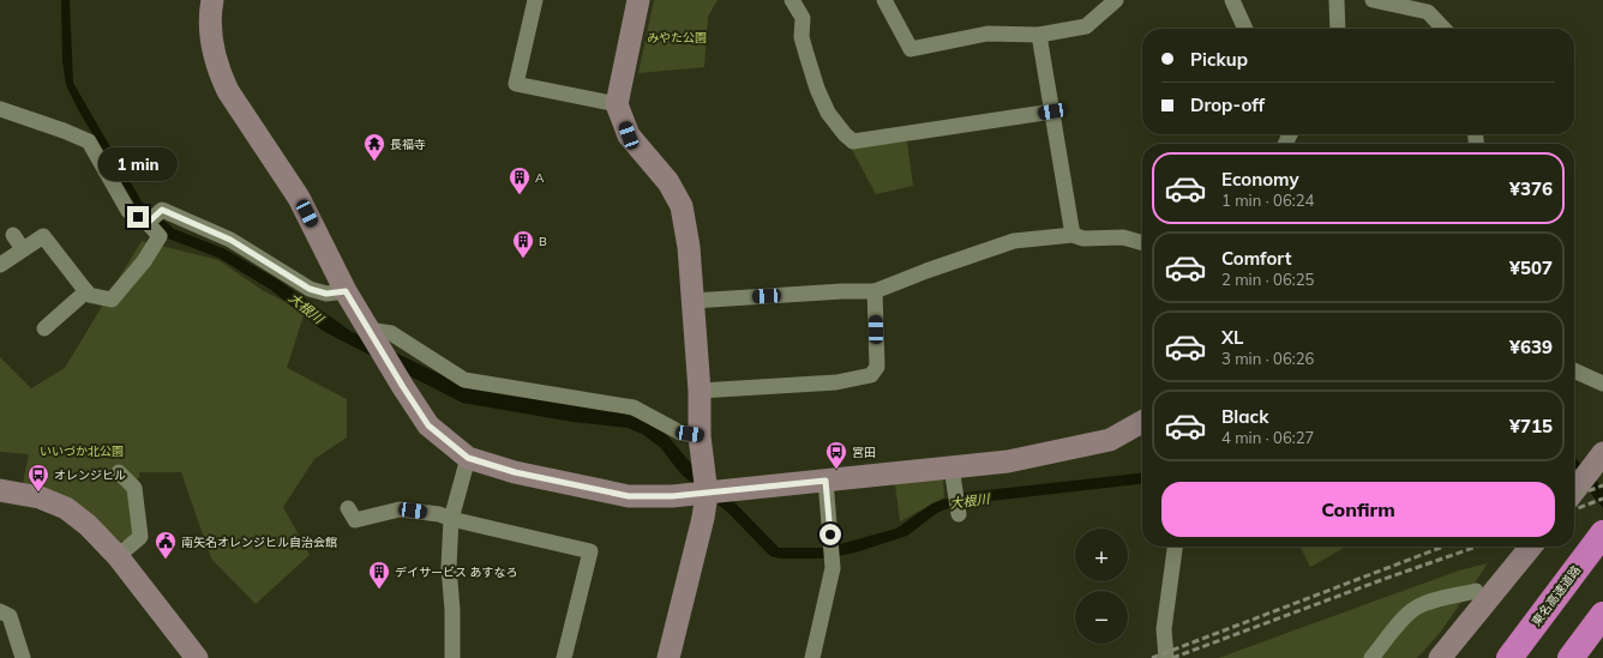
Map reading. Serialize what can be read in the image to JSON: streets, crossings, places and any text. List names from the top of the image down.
{
  "streets": {
    "highway": ["東名高速道路"]
  },
  "water": ["大根川"],
  "parks": ["みやた公園", "いいづか北公園"],
  "places": {
    "temple": ["長福寺"],
    "building": ["A", "B", "デイサービス あすなろ"],
    "bus stop": ["宮田", "オレンジヒル"],
    "public building": ["南矢名オレンジヒル自治会館"]
  },
  "page": {
    "banner": ["Pickup", "Drop-off"],
    "bubble": "1 min",
    "list": [
      {
        "name": "Economy",
        "note": "1 min · 06:24",
        "value": "¥376"
      },
      {
        "name": "Comfort",
        "note": "2 min · 06:25",
        "value": "¥507"
      },
      {
        "name": "XL",
        "note": "3 min · 06:26",
        "value": "¥639"
      },
      {
        "name": "Black",
        "note": "4 min · 06:27",
        "value": "¥715"
      }
    ],
    "buttons": "Confirm",
    "map_buttons": ["+", "−"]
  }
}
